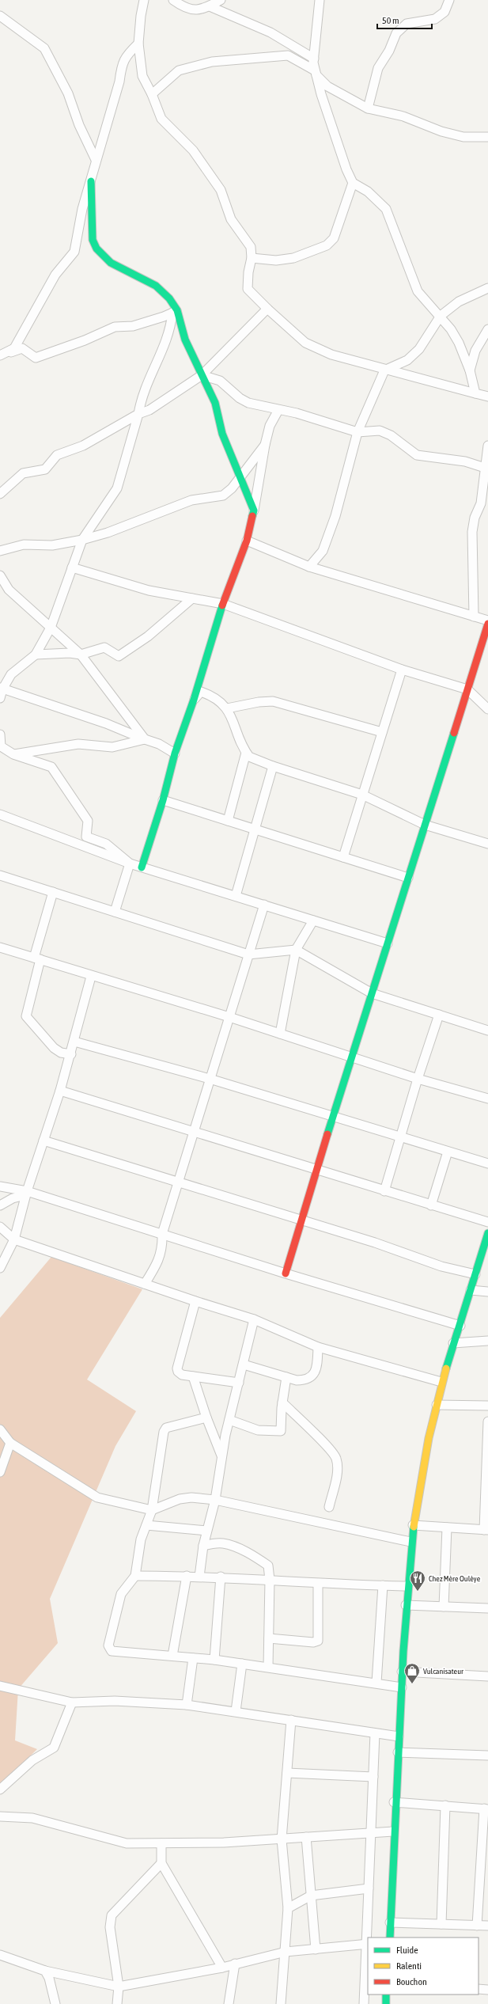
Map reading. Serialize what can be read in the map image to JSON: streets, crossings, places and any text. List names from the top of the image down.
{
  "places": {
    "restaurant": ["Chez Mère Oulèye"],
    "shop": ["Vulcanisateur"]
  },
  "legend": ["Fluide", "Ralenti", "Bouchon"],
  "scale_bar": "50 m"
}
